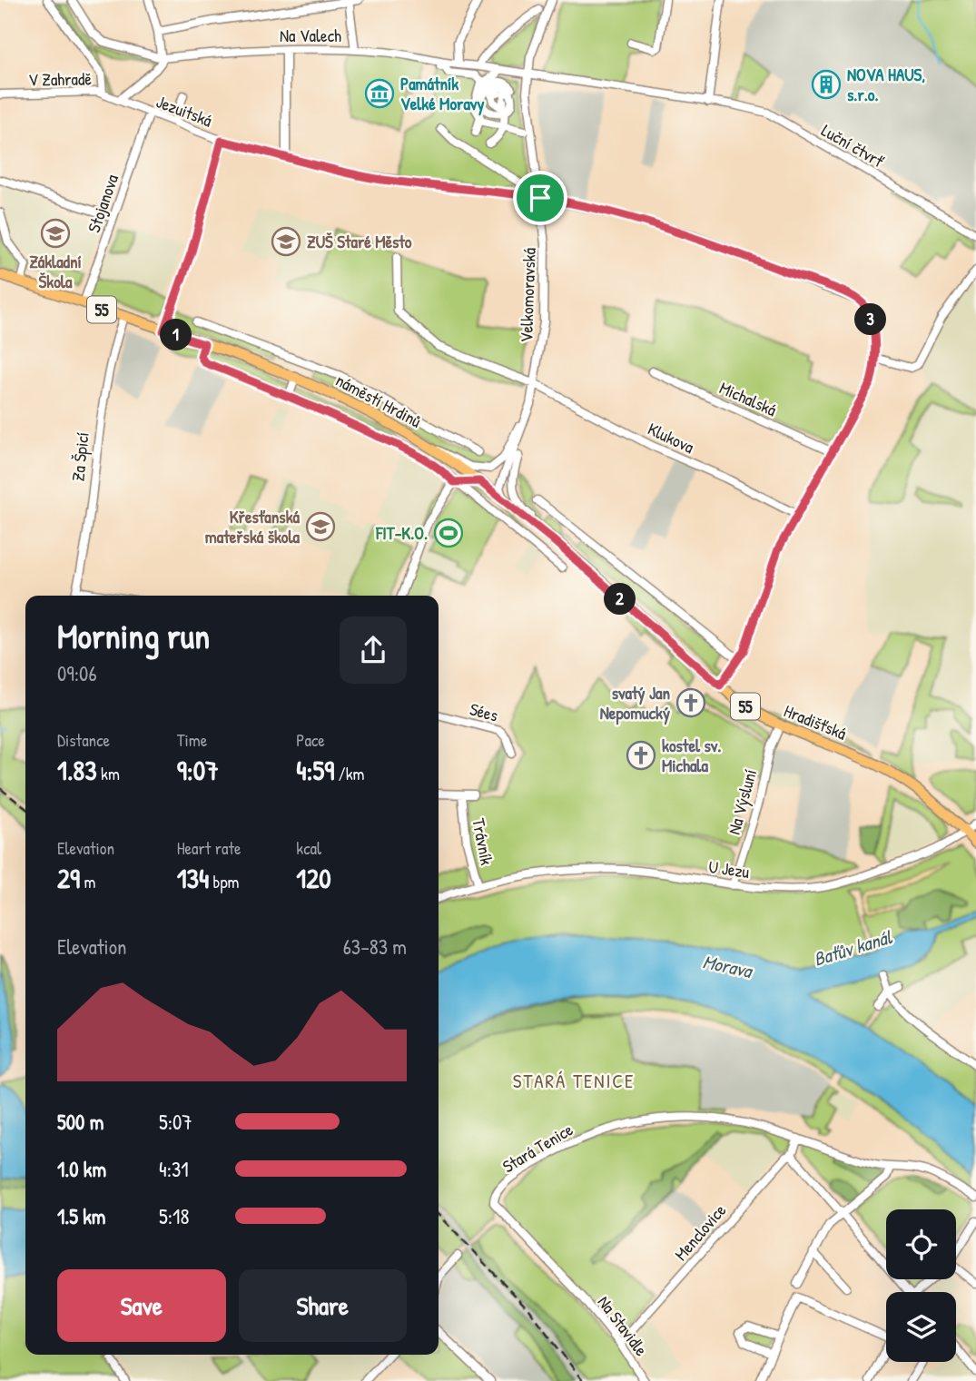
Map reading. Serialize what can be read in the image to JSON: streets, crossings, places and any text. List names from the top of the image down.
{
  "streets": {
    "main road": ["55", "náměstí Hrdinů", "Hradišťská"],
    "street": [
      "Na Valech",
      "V Zahradě",
      "Jezuitská",
      "Luční čtvrť",
      "Stojanova",
      "Velkomoravská",
      "Michalská",
      "Klukova",
      "Za Špicí",
      "Sées",
      "Na Výsluní",
      "Trávník",
      "U Jezu",
      "Stará Tenice",
      "Menclovice",
      "Na Stavidle"
    ]
  },
  "crossings": [
    ["Na Valech", "Luční čtvrť"],
    ["V Zahradě", "Jezuitská"],
    ["Jezuitská", "Stojanova"],
    ["Jezuitská", "Velkomoravská"],
    ["Luční čtvrť", "Velkomoravská"],
    ["Stojanova", "náměstí Hrdinů"],
    ["Velkomoravská", "náměstí Hrdinů"],
    ["Velkomoravská", "Klukova"],
    ["Velkomoravská", "Hradišťská"],
    ["náměstí Hrdinů", "Za Špicí"],
    ["náměstí Hrdinů", "Hradišťská"],
    ["Hradišťská", "Na Výsluní"],
    ["Hradišťská", "U Jezu"],
    ["Na Výsluní", "U Jezu"],
    ["Trávník", "U Jezu"],
    ["Stará Tenice", "Menclovice"],
    ["Stará Tenice", "Na Stavidle"],
    ["Menclovice", "Na Stavidle"]
  ],
  "districts": ["STARÁ TENICE"],
  "water": ["Baťův kanál", "Morava"],
  "places": {
    "building": ["NOVA HAUS, s.r.o."],
    "museum": ["Památník Velké Moravy"],
    "school or university": ["Základní Škola", "ZUŠ Staré Město", "Křesťanská mateřská škola"],
    "sports": ["FIT-K.O."],
    "church": ["svatý Jan Nepomucký", "kostel sv. Michala"]
  },
  "page": {
    "pins": ["3", "1", "2"],
    "heading": ["Morning run", "09:06"],
    "stats": [
      ["Distance", "1.83 km"],
      ["Time", "9:07"],
      ["Pace", "4:59 /km"],
      ["Elevation", "29 m"],
      ["Heart rate", "134 bpm"],
      ["kcal", "120"]
    ],
    "chart": ["Elevation", "63–83 m"],
    "list": [
      {
        "name": "500 m",
        "note": "5:07"
      },
      {
        "name": "1.0 km",
        "note": "4:31"
      },
      {
        "name": "1.5 km",
        "note": "5:18"
      }
    ],
    "buttons": ["Save", "Share"]
  }
}
